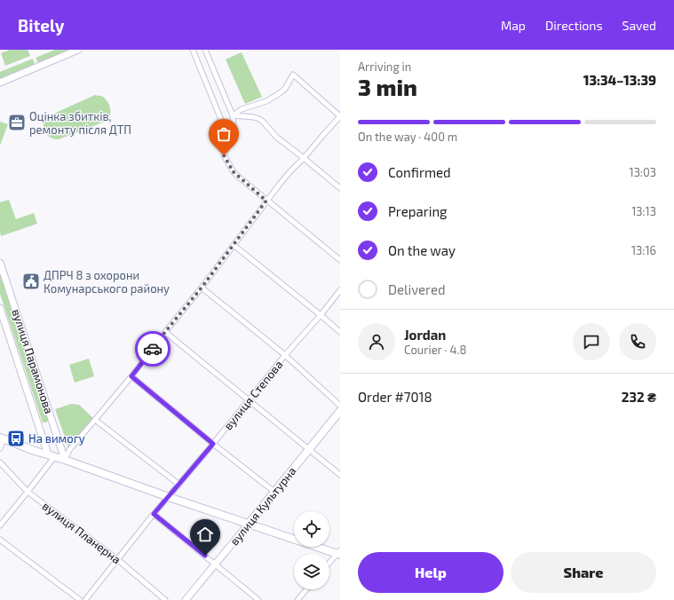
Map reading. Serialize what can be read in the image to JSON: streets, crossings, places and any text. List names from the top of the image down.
{
  "streets": {
    "main road": ["вулиця Культурна"],
    "street": ["вулиця Парамонова", "вулиця Степова", "вулиця Планерна"]
  },
  "crossings": [
    ["вулиця Степова", "вулиця Планерна"]
  ],
  "places": {
    "office": ["Оцінка збитків, ремонту після ДТП"],
    "public building": ["ДПРЧ 8 з охорони Комунарського району"],
    "bus stop": ["На вимогу"]
  },
  "page": {
    "header": "Bitely",
    "nav": ["Map", "Directions", "Saved"],
    "heading": ["3 min", "Arriving in", "13:34–13:39"],
    "panel": [
      "Jordan",
      "Courier · 4.8",
      "Order #7018",
      "232 ₴"
    ],
    "bar": "On the way · 400 m",
    "list": [
      ["Confirmed", "13:03"],
      ["Preparing", "13:13"],
      ["On the way", "13:16"],
      "Delivered"
    ],
    "buttons": ["Help", "Share"]
  }
}
